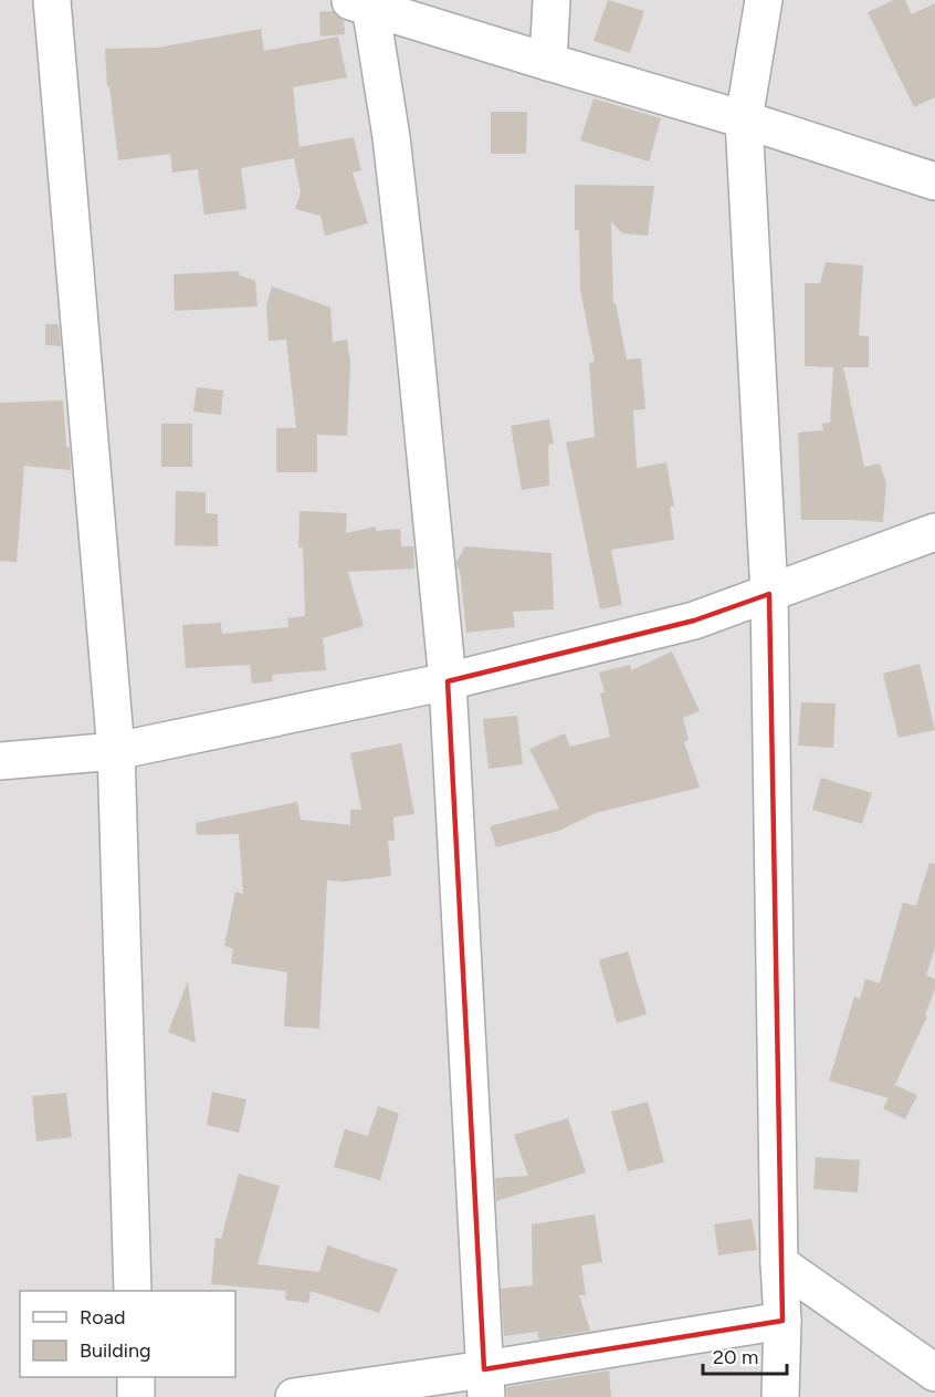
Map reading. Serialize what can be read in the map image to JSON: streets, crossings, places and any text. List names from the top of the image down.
{
  "legend": ["Road", "Building"],
  "scale_bar": "20 m"
}
